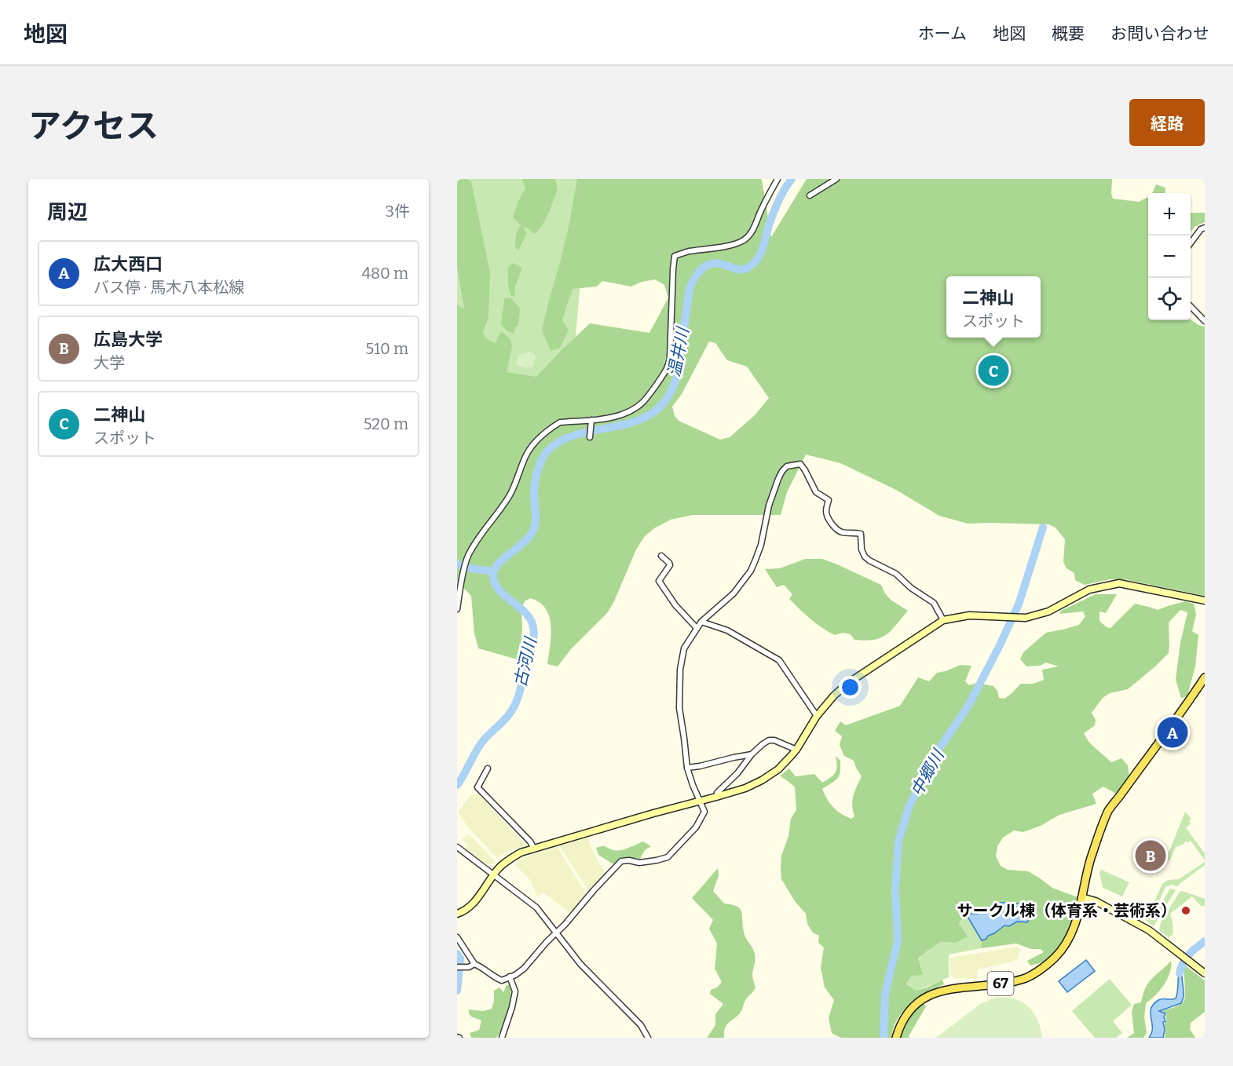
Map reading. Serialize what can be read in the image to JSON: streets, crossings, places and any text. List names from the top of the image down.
{
  "streets": {
    "main road": ["67"]
  },
  "water": ["温井川", "古河川", "中郷川"],
  "places": ["サークル棟（体育系・芸術系）"],
  "page": {
    "header": "地図",
    "nav": [
      "ホーム",
      "地図",
      "概要",
      "お問い合わせ"
    ],
    "title": "アクセス",
    "buttons": "経路",
    "heading": ["周辺", "3件"],
    "map_buttons": ["+", "−"],
    "list": [
      {
        "mark": "A",
        "name": "広大西口",
        "note": "バス停 · 馬木八本松線",
        "value": "480 m"
      },
      {
        "mark": "B",
        "name": "広島大学",
        "note": "大学",
        "value": "510 m"
      },
      {
        "mark": "C",
        "name": "二神山",
        "note": "スポット",
        "value": "520 m"
      }
    ],
    "popup": ["二神山", "スポット"],
    "pins": ["C", "A", "B"]
  }
}
